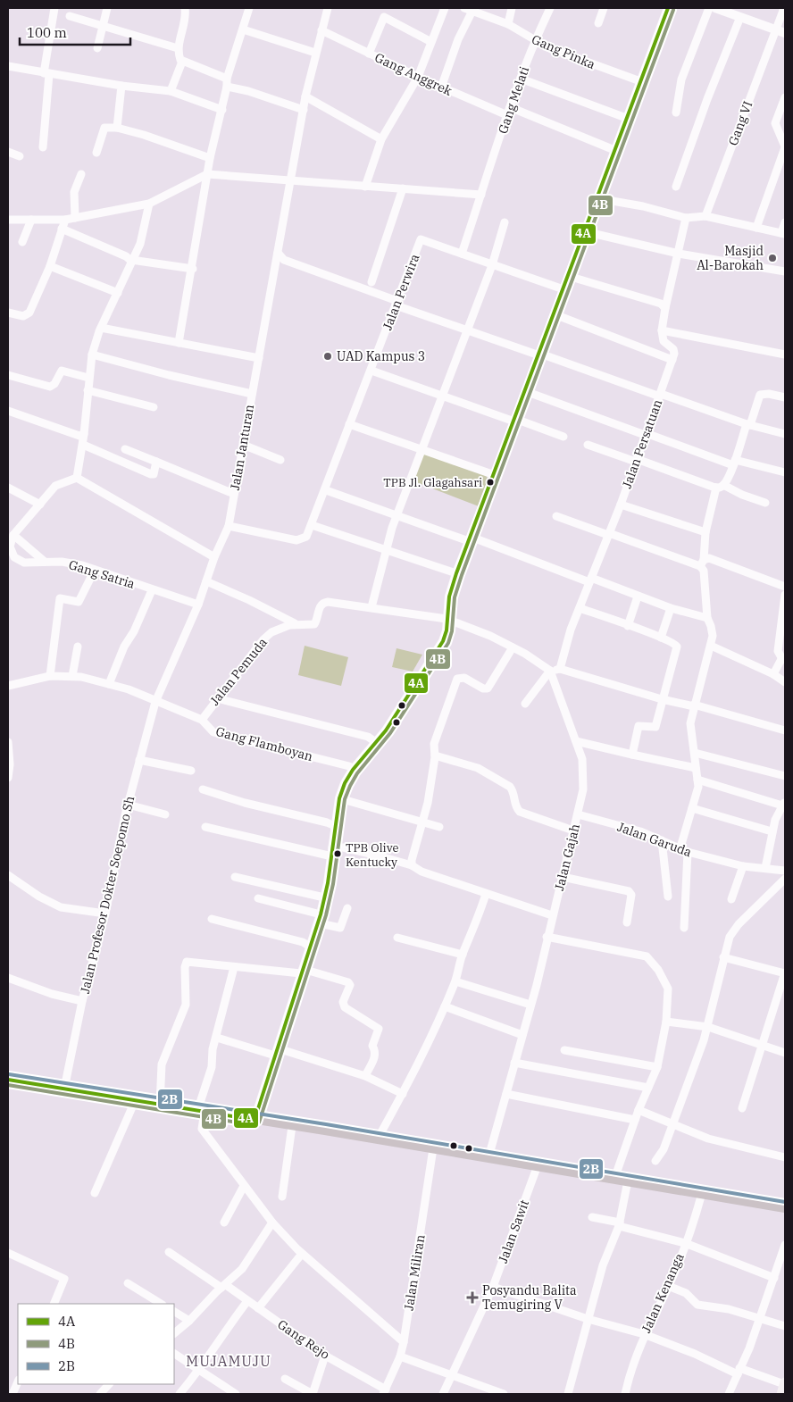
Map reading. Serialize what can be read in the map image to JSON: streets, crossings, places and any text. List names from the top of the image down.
{
  "streets": {
    "street": [
      "Gang Pinka",
      "Gang Anggrek",
      "Gang Melati",
      "Gang VI",
      "Jalan Perwira",
      "Jalan Persatuan",
      "Jalan Janturan",
      "Gang Satria",
      "Jalan Pemuda",
      "Gang Flamboyan",
      "Jalan Garuda",
      "Jalan Gajah",
      "Jalan Profesor Dokter Soepomo Sh",
      "Jalan Sawit",
      "Jalan Miliran",
      "Jalan Kenanga",
      "Gang Rejo"
    ]
  },
  "crossings": [
    ["Gang Pinka", "Gang Melati"],
    ["Gang Anggrek", "Gang Melati"],
    ["Gang Melati", "Jalan Perwira"],
    ["Jalan Perwira", "Jalan Janturan"],
    ["Jalan Janturan", "Gang Satria"],
    ["Jalan Janturan", "Gang Flamboyan"],
    ["Jalan Janturan", "Jalan Profesor Dokter Soepomo Sh"],
    ["Jalan Pemuda", "Gang Flamboyan"],
    ["Gang Flamboyan", "Jalan Profesor Dokter Soepomo Sh"],
    ["Jalan Garuda", "Jalan Gajah"],
    ["Jalan Miliran", "Gang Rejo"]
  ],
  "districts": ["MUJAMUJU"],
  "places": {
    "other": [
      "Masjid Al-Barokah",
      "UAD Kampus 3",
      "TPB Jl. Glagahsari",
      "TPB Olive Kentucky"
    ],
    "health": ["Posyandu Balita Temugiring V"]
  },
  "lines": ["transit line 4A", "transit line 4B", "transit line 2B"],
  "legend": ["4A", "4B", "2B"],
  "scale_bar": "100 m"
}
